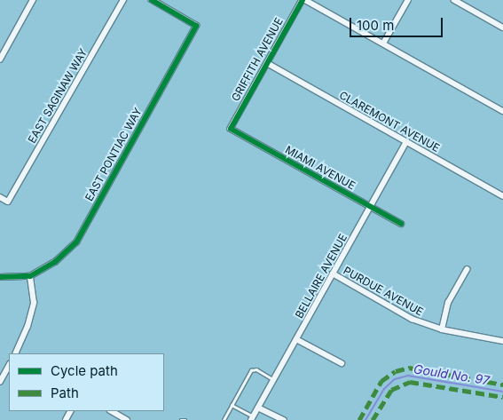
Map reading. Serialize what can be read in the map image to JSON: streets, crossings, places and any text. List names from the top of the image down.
{
  "streets": {
    "street": [
      "GRIFFITH AVENUE",
      "EAST SAGINAW WAY",
      "CLAREMONT AVENUE",
      "EAST PONTIAC WAY",
      "MIAMI AVENUE",
      "BELLAIRE AVENUE",
      "PURDUE AVENUE"
    ]
  },
  "crossings": [
    ["GRIFFITH AVENUE", "CLAREMONT AVENUE"],
    ["GRIFFITH AVENUE", "MIAMI AVENUE"],
    ["CLAREMONT AVENUE", "BELLAIRE AVENUE"],
    ["MIAMI AVENUE", "BELLAIRE AVENUE"],
    ["BELLAIRE AVENUE", "PURDUE AVENUE"]
  ],
  "water": ["Gould No. 97"],
  "legend": ["Cycle path", "Path"],
  "scale_bar": "100 m"
}
